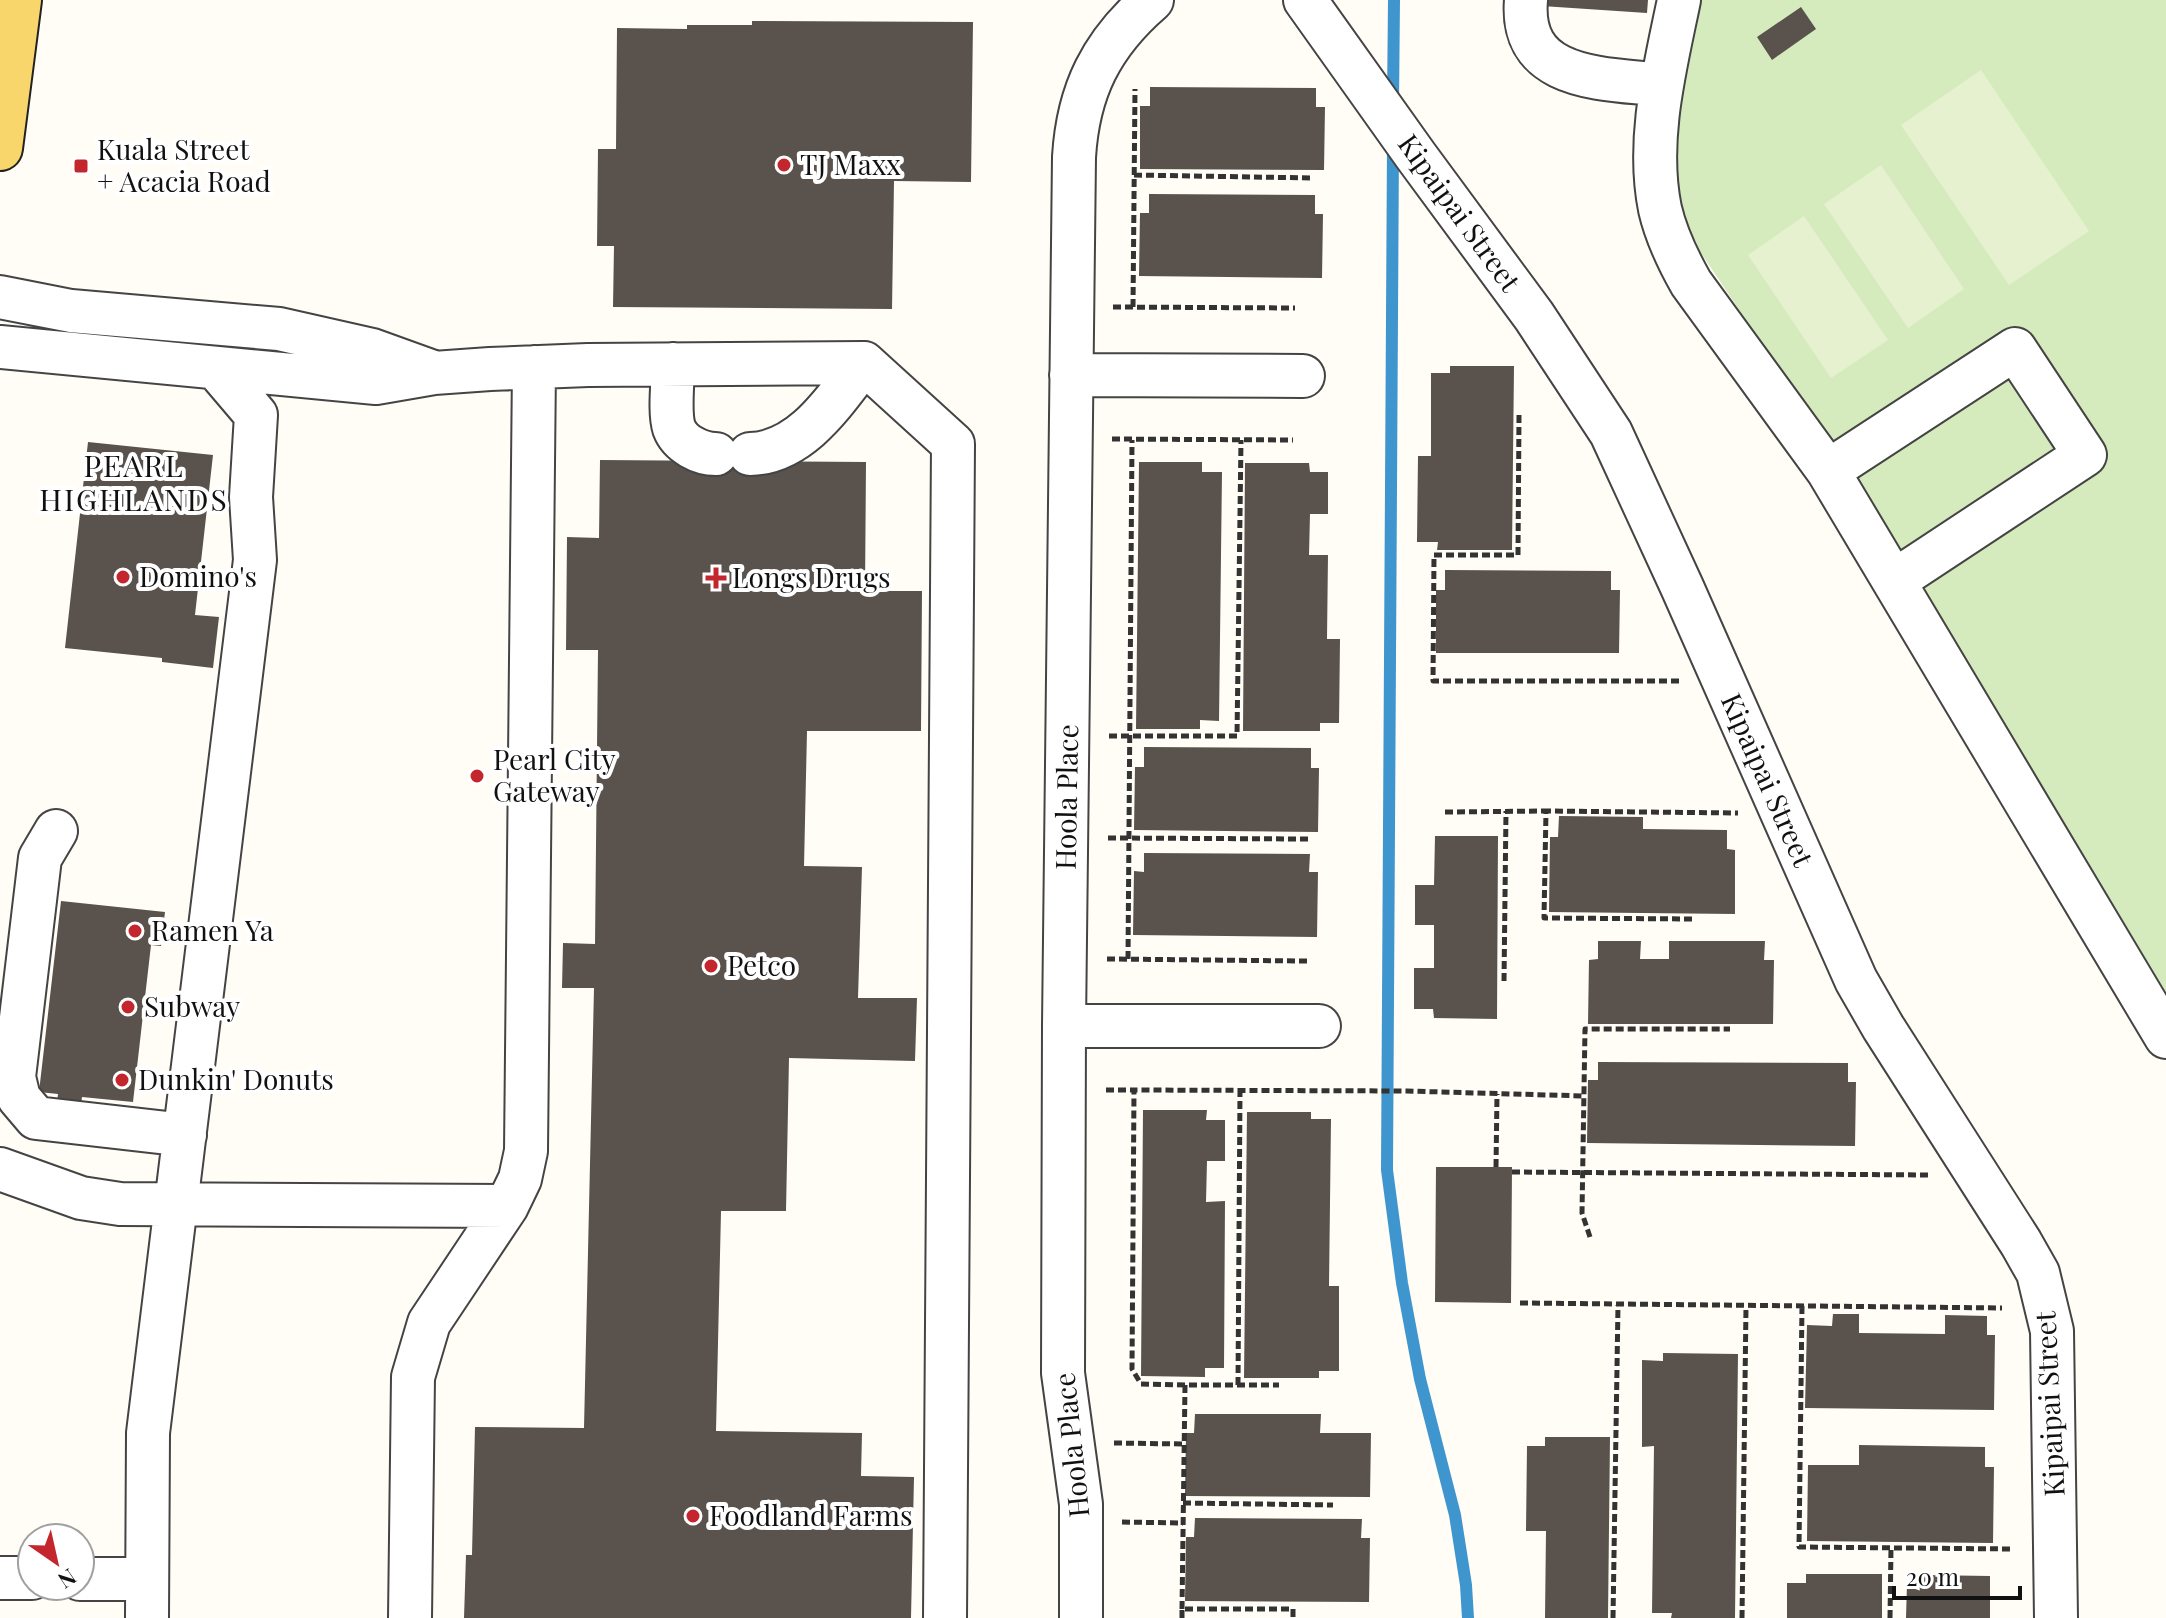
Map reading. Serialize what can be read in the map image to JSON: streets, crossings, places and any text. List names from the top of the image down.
{
  "streets": {
    "street": ["Kipaipai Street", "Hoola Place"]
  },
  "districts": ["PEARL HIGHLANDS"],
  "places": {
    "other": [
      "TJ Maxx",
      "Domino's",
      "Pearl City Gateway",
      "Ramen Ya",
      "Petco",
      "Subway",
      "Dunkin' Donuts",
      "Foodland Farms"
    ],
    "transit": ["Kuala Street + Acacia Road"],
    "health": ["Longs Drugs"]
  },
  "scale_bar": "20 m",
  "north": "bottom right"
}
